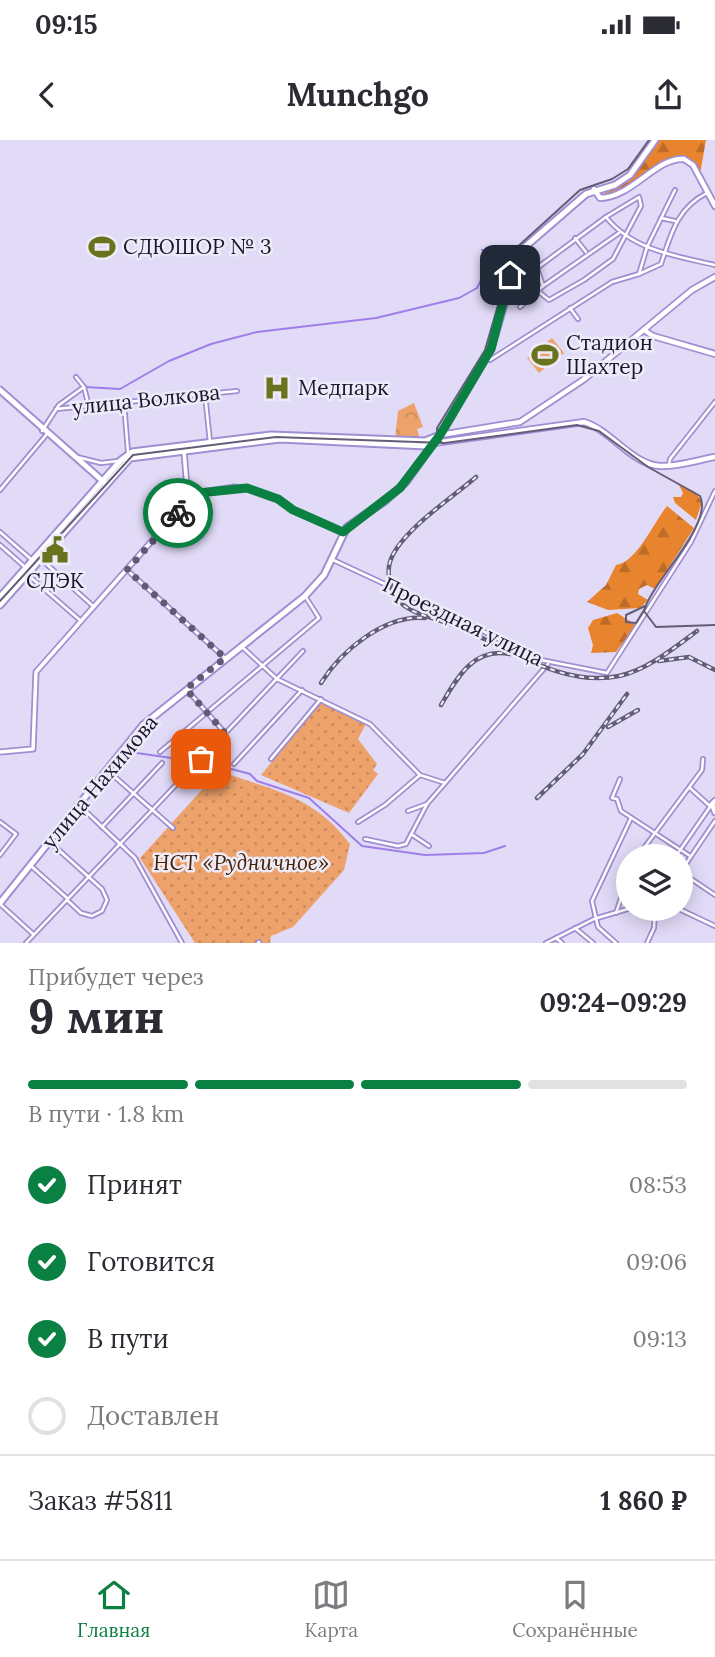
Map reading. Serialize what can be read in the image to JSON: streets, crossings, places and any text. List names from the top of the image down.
{
  "streets": {
    "main road": ["улица Нахимова"],
    "street": ["улица Волкова", "Проездная улица"]
  },
  "crossings": [
    ["Проездная улица", "улица Нахимова"]
  ],
  "parks": ["НСТ «Рудничное»"],
  "places": {
    "sports": ["СДЮШОР № 3", "Стадион Шахтер"],
    "hospital": ["Медпарк"],
    "public building": ["СДЭК"]
  },
  "page": {
    "status": "09:15",
    "header": "Munchgo",
    "heading": ["9 мин", "Прибудет через", "09:24–09:29"],
    "panel": ["Заказ #5811", "1 860 ₽"],
    "bar": "В пути · 1.8 km",
    "list": [
      ["Принят", "08:53"],
      ["Готовится", "09:06"],
      ["В пути", "09:13"],
      "Доставлен"
    ],
    "tabs": ["Главная", "Карта", "Сохранённые"]
  }
}
